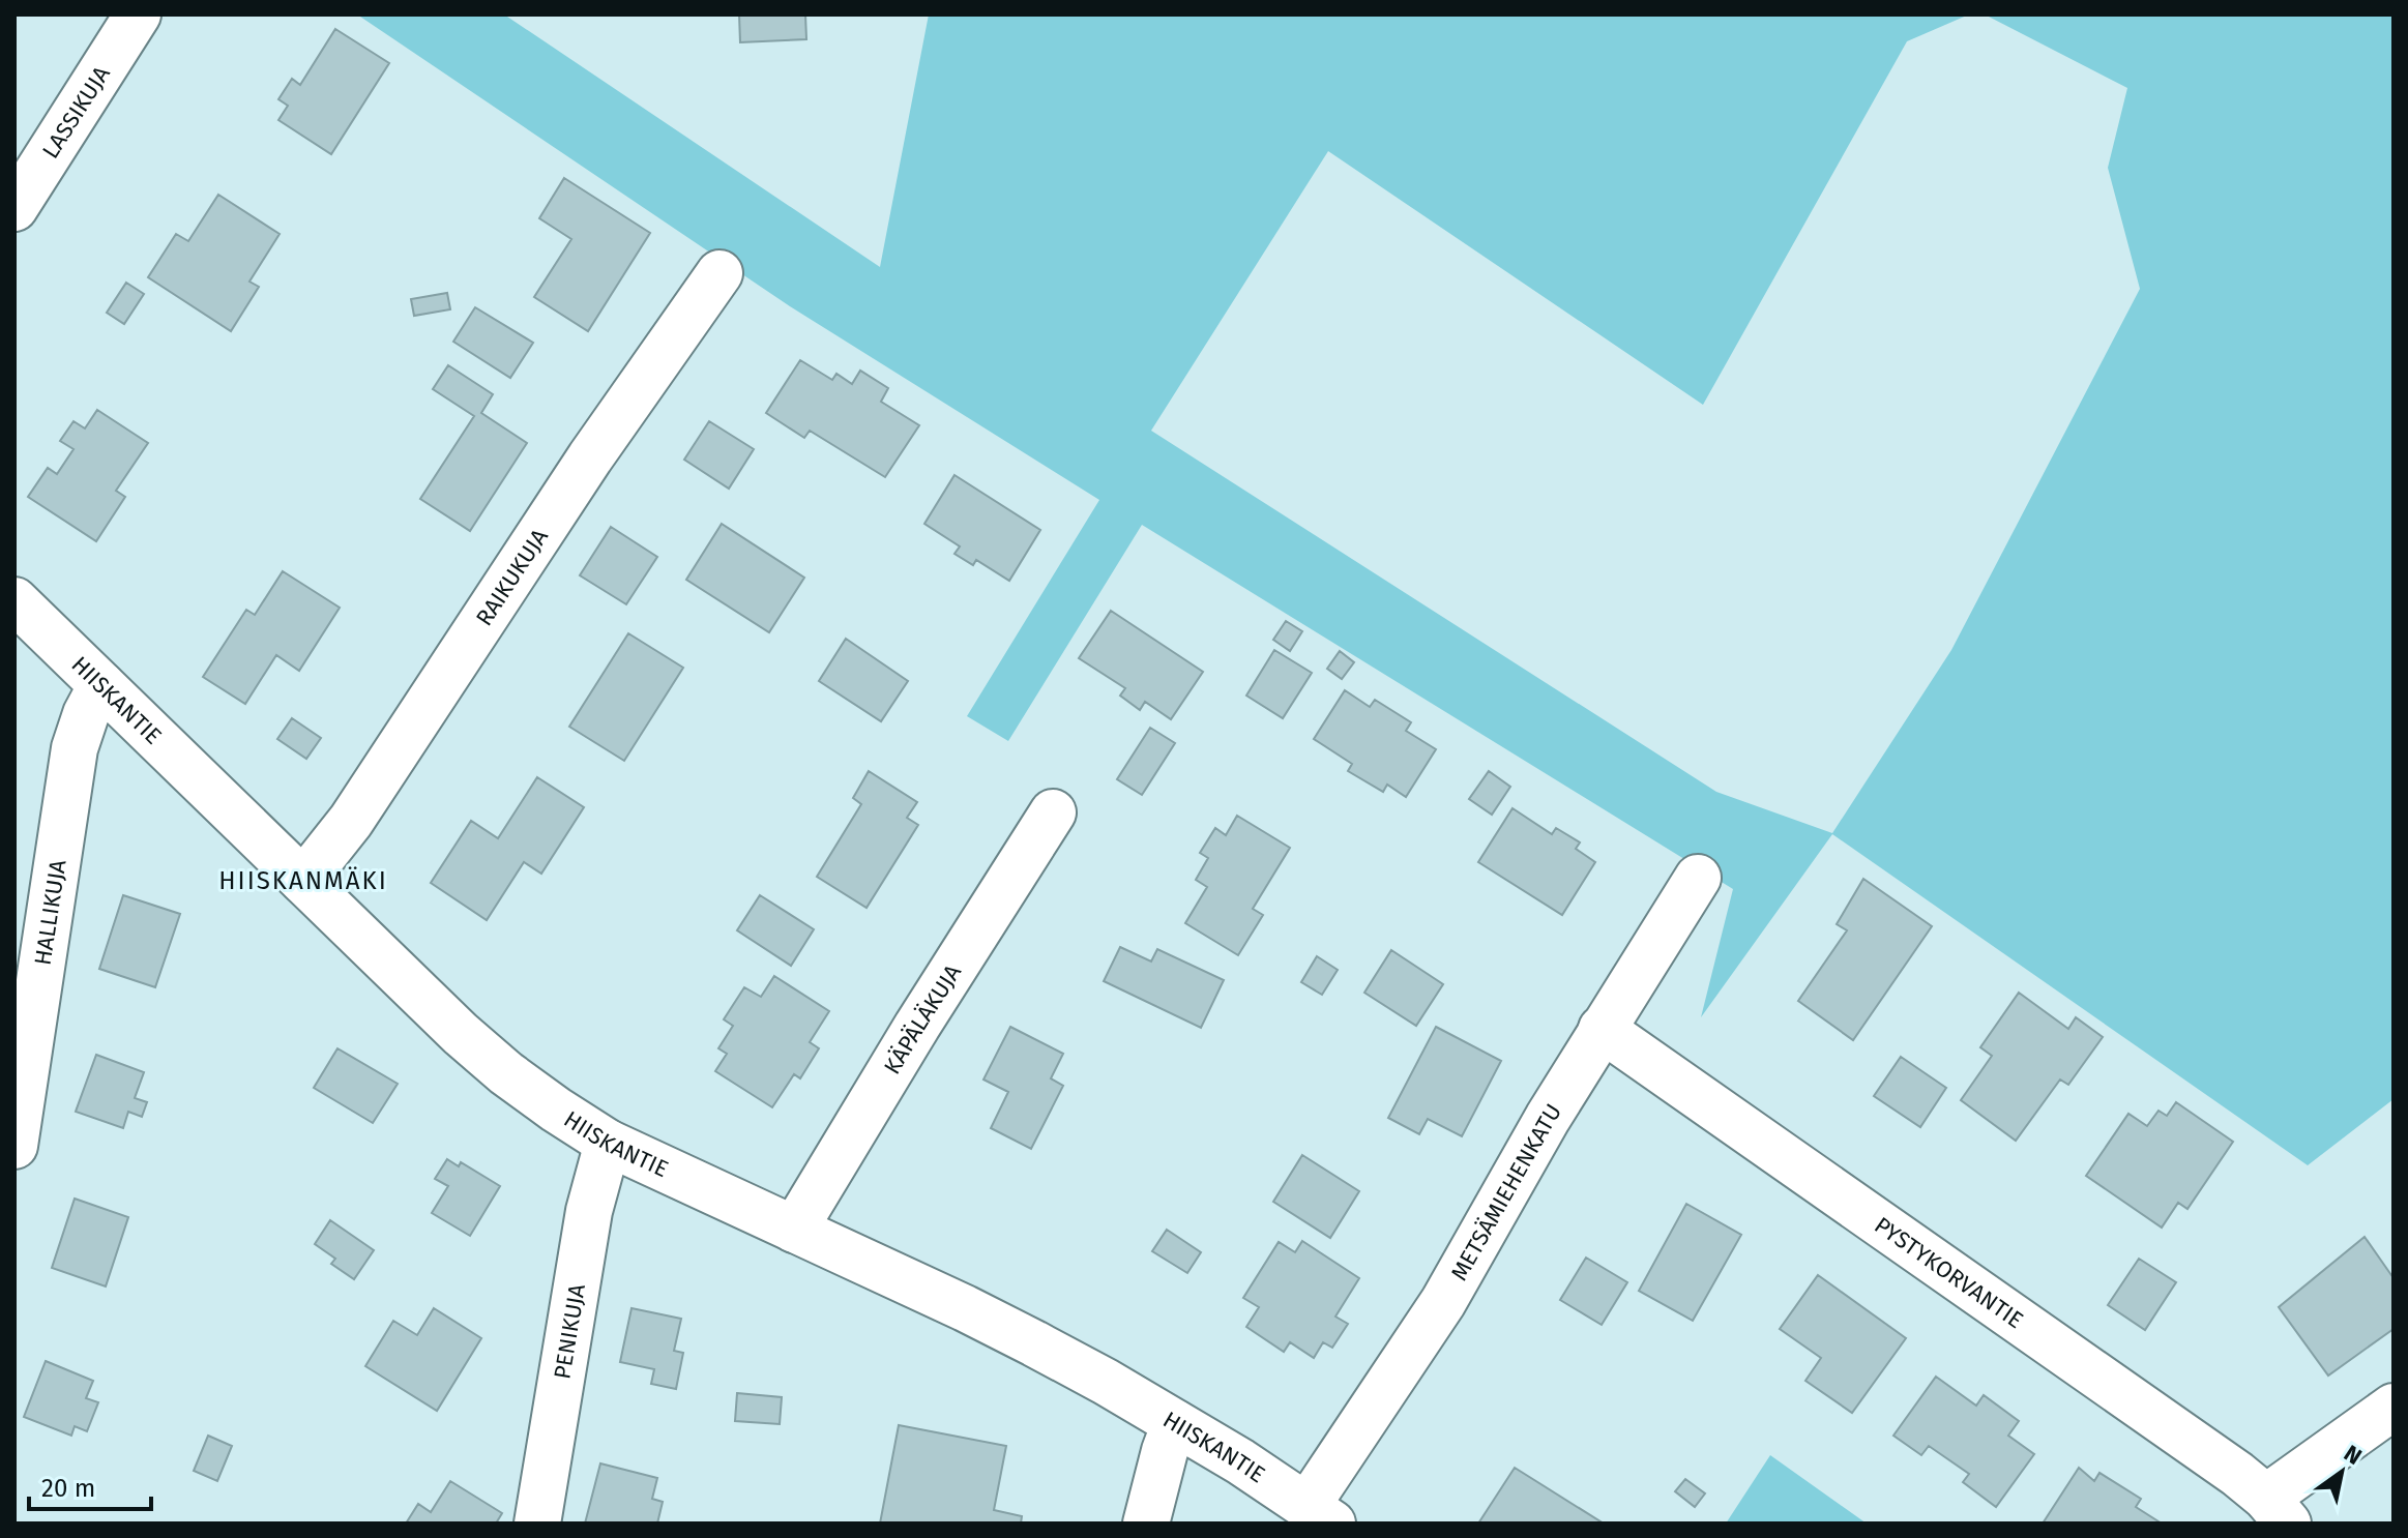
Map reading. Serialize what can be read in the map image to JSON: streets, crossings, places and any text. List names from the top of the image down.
{
  "streets": {
    "street": [
      "LASSIKUJA",
      "RAIKUKUJA",
      "HIISKANTIE",
      "HALLIKUJA",
      "KÄPÄLÄKUJA",
      "METSÄMIEHENKATU",
      "PYSTYKORVANTIE",
      "PENIKUJA"
    ]
  },
  "crossings": [
    ["RAIKUKUJA", "HIISKANTIE"],
    ["HIISKANTIE", "HALLIKUJA"],
    ["HIISKANTIE", "KÄPÄLÄKUJA"],
    ["HIISKANTIE", "METSÄMIEHENKATU"],
    ["HIISKANTIE", "PENIKUJA"],
    ["METSÄMIEHENKATU", "PYSTYKORVANTIE"]
  ],
  "districts": ["HIISKANMÄKI"],
  "scale_bar": "20 m",
  "north": "top right"
}
